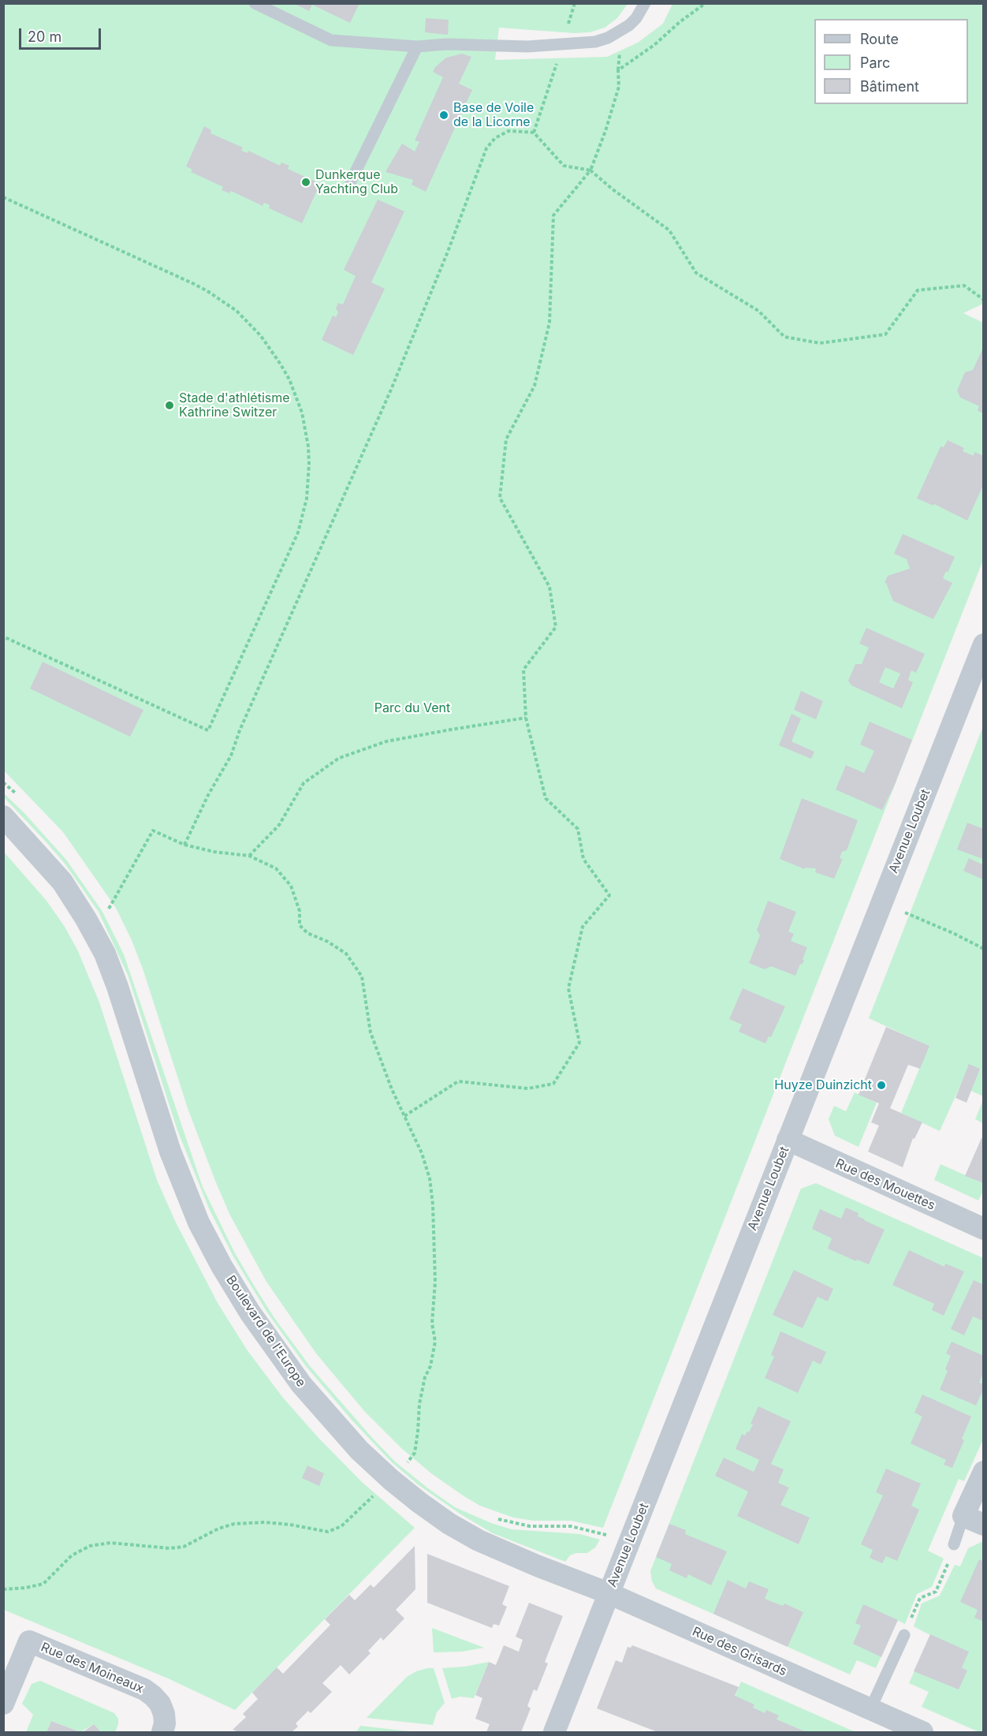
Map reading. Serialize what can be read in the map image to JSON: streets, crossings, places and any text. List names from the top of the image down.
{
  "streets": {
    "street": [
      "Avenue Loubet",
      "Rue des Mouettes",
      "Boulevard de l'Europe",
      "Rue des Grisards",
      "Rue des Moineaux"
    ]
  },
  "crossings": [
    ["Avenue Loubet", "Rue des Mouettes"],
    ["Avenue Loubet", "Boulevard de l'Europe"],
    ["Avenue Loubet", "Rue des Grisards"],
    ["Boulevard de l'Europe", "Rue des Grisards"]
  ],
  "parks": ["Parc du Vent"],
  "places": [
    "Base de Voile de la Licorne",
    "Dunkerque Yachting Club",
    "Stade d'athlétisme Kathrine Switzer",
    "Huyze Duinzicht"
  ],
  "legend": ["Route", "Parc", "Bâtiment"],
  "scale_bar": "20 m"
}
